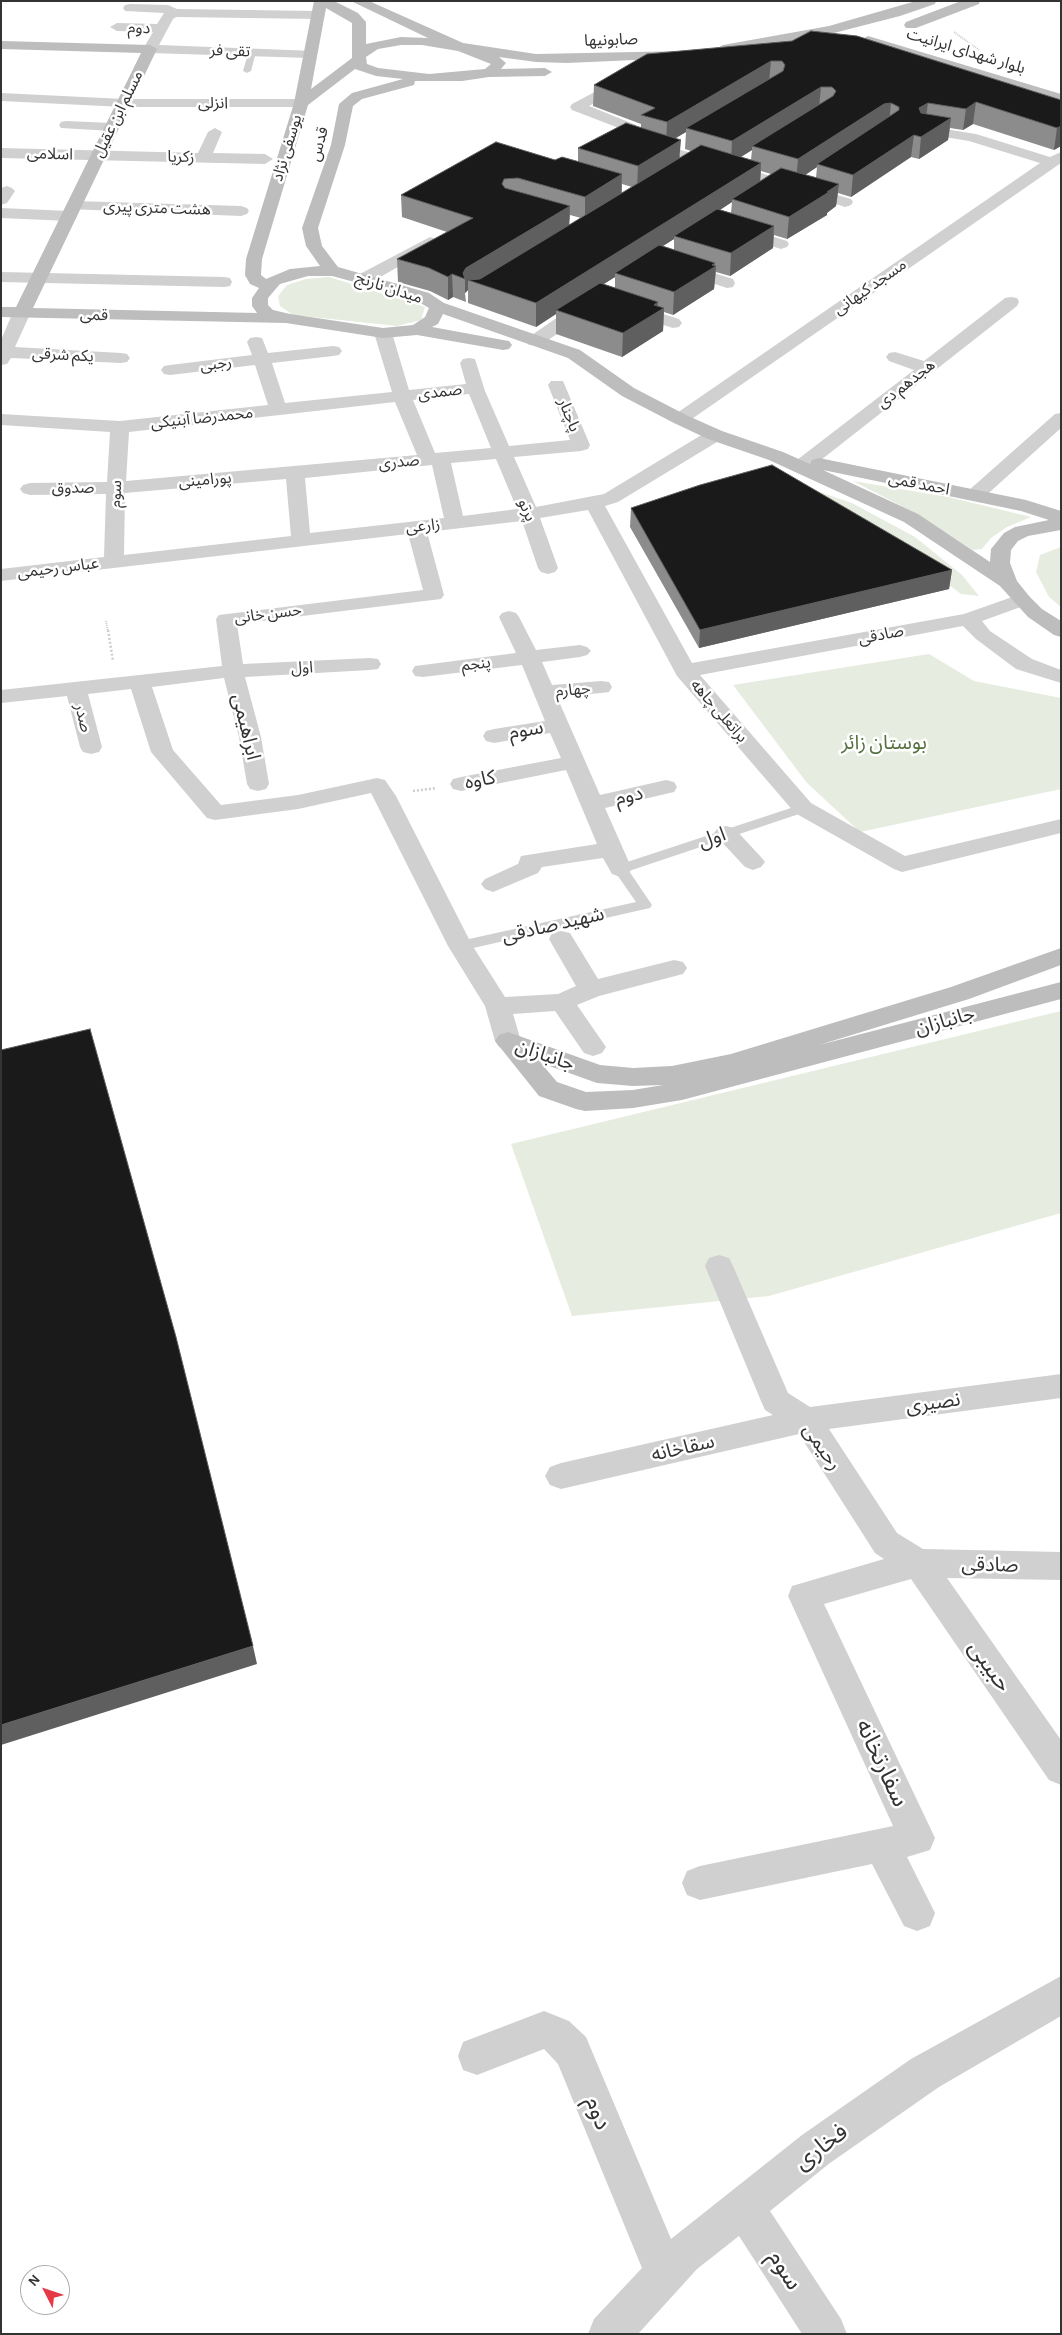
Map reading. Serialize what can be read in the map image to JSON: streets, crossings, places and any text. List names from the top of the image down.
{
  "streets": {
    "street": [
      "دوم",
      "صابونیها",
      "تقی فر",
      "بلوار شهدای ایرانیت",
      "انزلی",
      "مسلم ابن عقیل",
      "قدس",
      "یوسفی نژاد",
      "اسلامی",
      "زکریا",
      "هشت متری پیری",
      "مسجد کیهانی",
      "میدان نارنج",
      "قمی",
      "یکم شرقی",
      "رجبی",
      "هجدهم دی",
      "صمدی",
      "پاچنار",
      "محمدرضا آبنیکی",
      "صدری",
      "پورامینی",
      "احمد قمی",
      "صدوق",
      "سوم",
      "پرتو",
      "زارعی",
      "عباس رحیمی",
      "حسن خانی",
      "صادقی",
      "پنجم",
      "اول",
      "چهارم",
      "براتعلی چاهه",
      "صدر",
      "ابراهیمی",
      "کاوه",
      "جانبازان",
      "نصیری",
      "رحیمی",
      "سقاخانه",
      "حبیبی",
      "سفارتخانه",
      "فخاری"
    ],
    "lane": ["شهید صادقی"]
  },
  "crossings": [
    ["دوم", "فخاری"],
    ["صابونیها", "قدس"],
    ["تقی فر", "مسلم ابن عقیل"],
    ["تقی فر", "یوسفی نژاد"],
    ["انزلی", "مسلم ابن عقیل"],
    ["انزلی", "یوسفی نژاد"],
    ["مسلم ابن عقیل", "اسلامی"],
    ["مسلم ابن عقیل", "زکریا"],
    ["مسلم ابن عقیل", "هشت متری پیری"],
    ["مسلم ابن عقیل", "قمی"],
    ["قدس", "میدان نارنج"],
    ["یوسفی نژاد", "میدان نارنج"],
    ["اسلامی", "زکریا"],
    ["مسجد کیهانی", "احمد قمی"],
    ["میدان نارنج", "قمی"],
    ["هجدهم دی", "احمد قمی"],
    ["صمدی", "محمدرضا آبنیکی"],
    ["صمدی", "صدری"],
    ["صمدی", "پرتو"],
    ["پاچنار", "صدری"],
    ["محمدرضا آبنیکی", "سوم"],
    ["صدری", "پورامینی"],
    ["صدری", "پرتو"],
    ["پورامینی", "صدوق"],
    ["پورامینی", "سوم"],
    ["احمد قمی", "زارعی"],
    ["صدوق", "سوم"],
    ["سوم", "زارعی"],
    ["سوم", "عباس رحیمی"],
    ["سوم", "فخاری"],
    ["پرتو", "زارعی"],
    ["زارعی", "عباس رحیمی"],
    ["زارعی", "حسن خانی"],
    ["زارعی", "براتعلی چاهه"],
    ["حسن خانی", "اول"],
    ["حسن خانی", "ابراهیمی"],
    ["صادقی", "براتعلی چاهه"],
    ["صادقی", "رحیمی"],
    ["صادقی", "حبیبی"],
    ["صادقی", "سفارتخانه"],
    ["اول", "براتعلی چاهه"],
    ["اول", "ابراهیمی"],
    ["اول", "شهید صادقی"],
    ["نصیری", "رحیمی"],
    ["نصیری", "سقاخانه"],
    ["رحیمی", "سقاخانه"],
    ["رحیمی", "حبیبی"],
    ["رحیمی", "سفارتخانه"],
    ["حبیبی", "سفارتخانه"]
  ],
  "parks": ["بوستان زائر"],
  "north": "top left"
}
